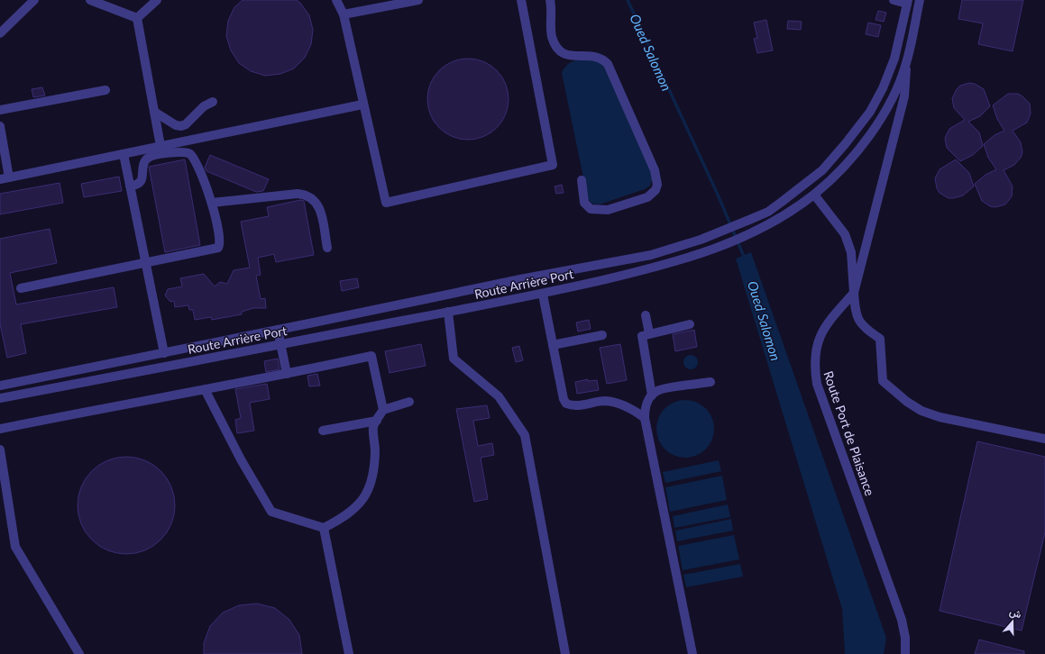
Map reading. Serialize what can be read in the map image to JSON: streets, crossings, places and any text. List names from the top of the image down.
{
  "streets": {
    "street": ["Route Arrière Port", "Route Port de Plaisance"]
  },
  "water": ["Oued Salomon"],
  "north": "top"
}
